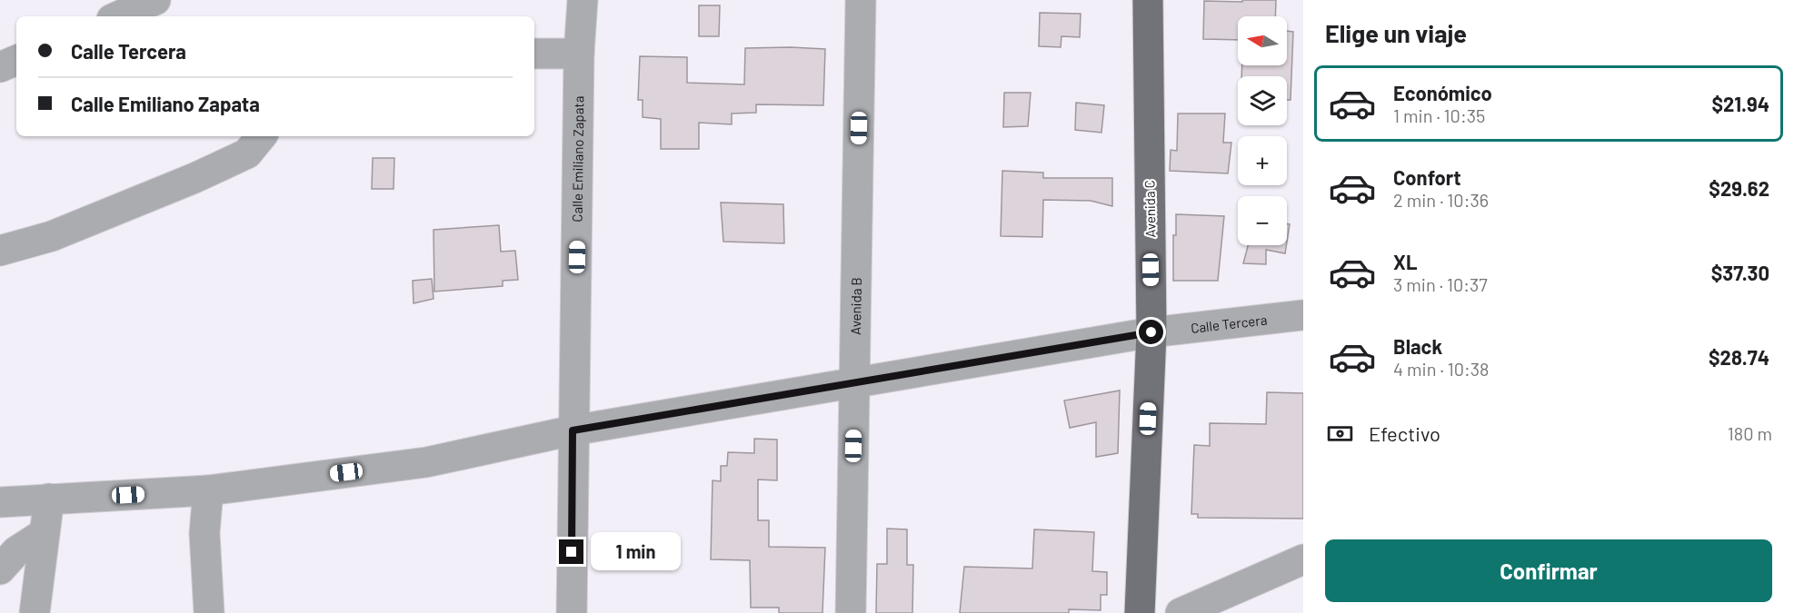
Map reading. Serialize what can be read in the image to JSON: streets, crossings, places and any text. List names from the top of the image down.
{
  "streets": {
    "main road": ["Avenida C"],
    "street": ["Calle Emiliano Zapata", "Avenida B", "Calle Tercera"]
  },
  "crossings": [
    ["Calle Emiliano Zapata", "Calle Tercera"],
    ["Avenida C", "Calle Tercera"],
    ["Avenida B", "Calle Tercera"]
  ],
  "north": "left",
  "page": {
    "heading": "Elige un viaje",
    "map_buttons": ["+", "−"],
    "banner": ["Calle Tercera", "Calle Emiliano Zapata"],
    "list": [
      {
        "name": "Económico",
        "note": "1 min · 10:35",
        "value": "$21.94"
      },
      {
        "name": "Confort",
        "note": "2 min · 10:36",
        "value": "$29.62"
      },
      {
        "name": "XL",
        "note": "3 min · 10:37",
        "value": "$37.30"
      },
      {
        "name": "Black",
        "note": "4 min · 10:38",
        "value": "$28.74"
      }
    ],
    "pay": ["Efectivo", "180 m"],
    "buttons": "Confirmar",
    "bubble": "1 min"
  }
}
